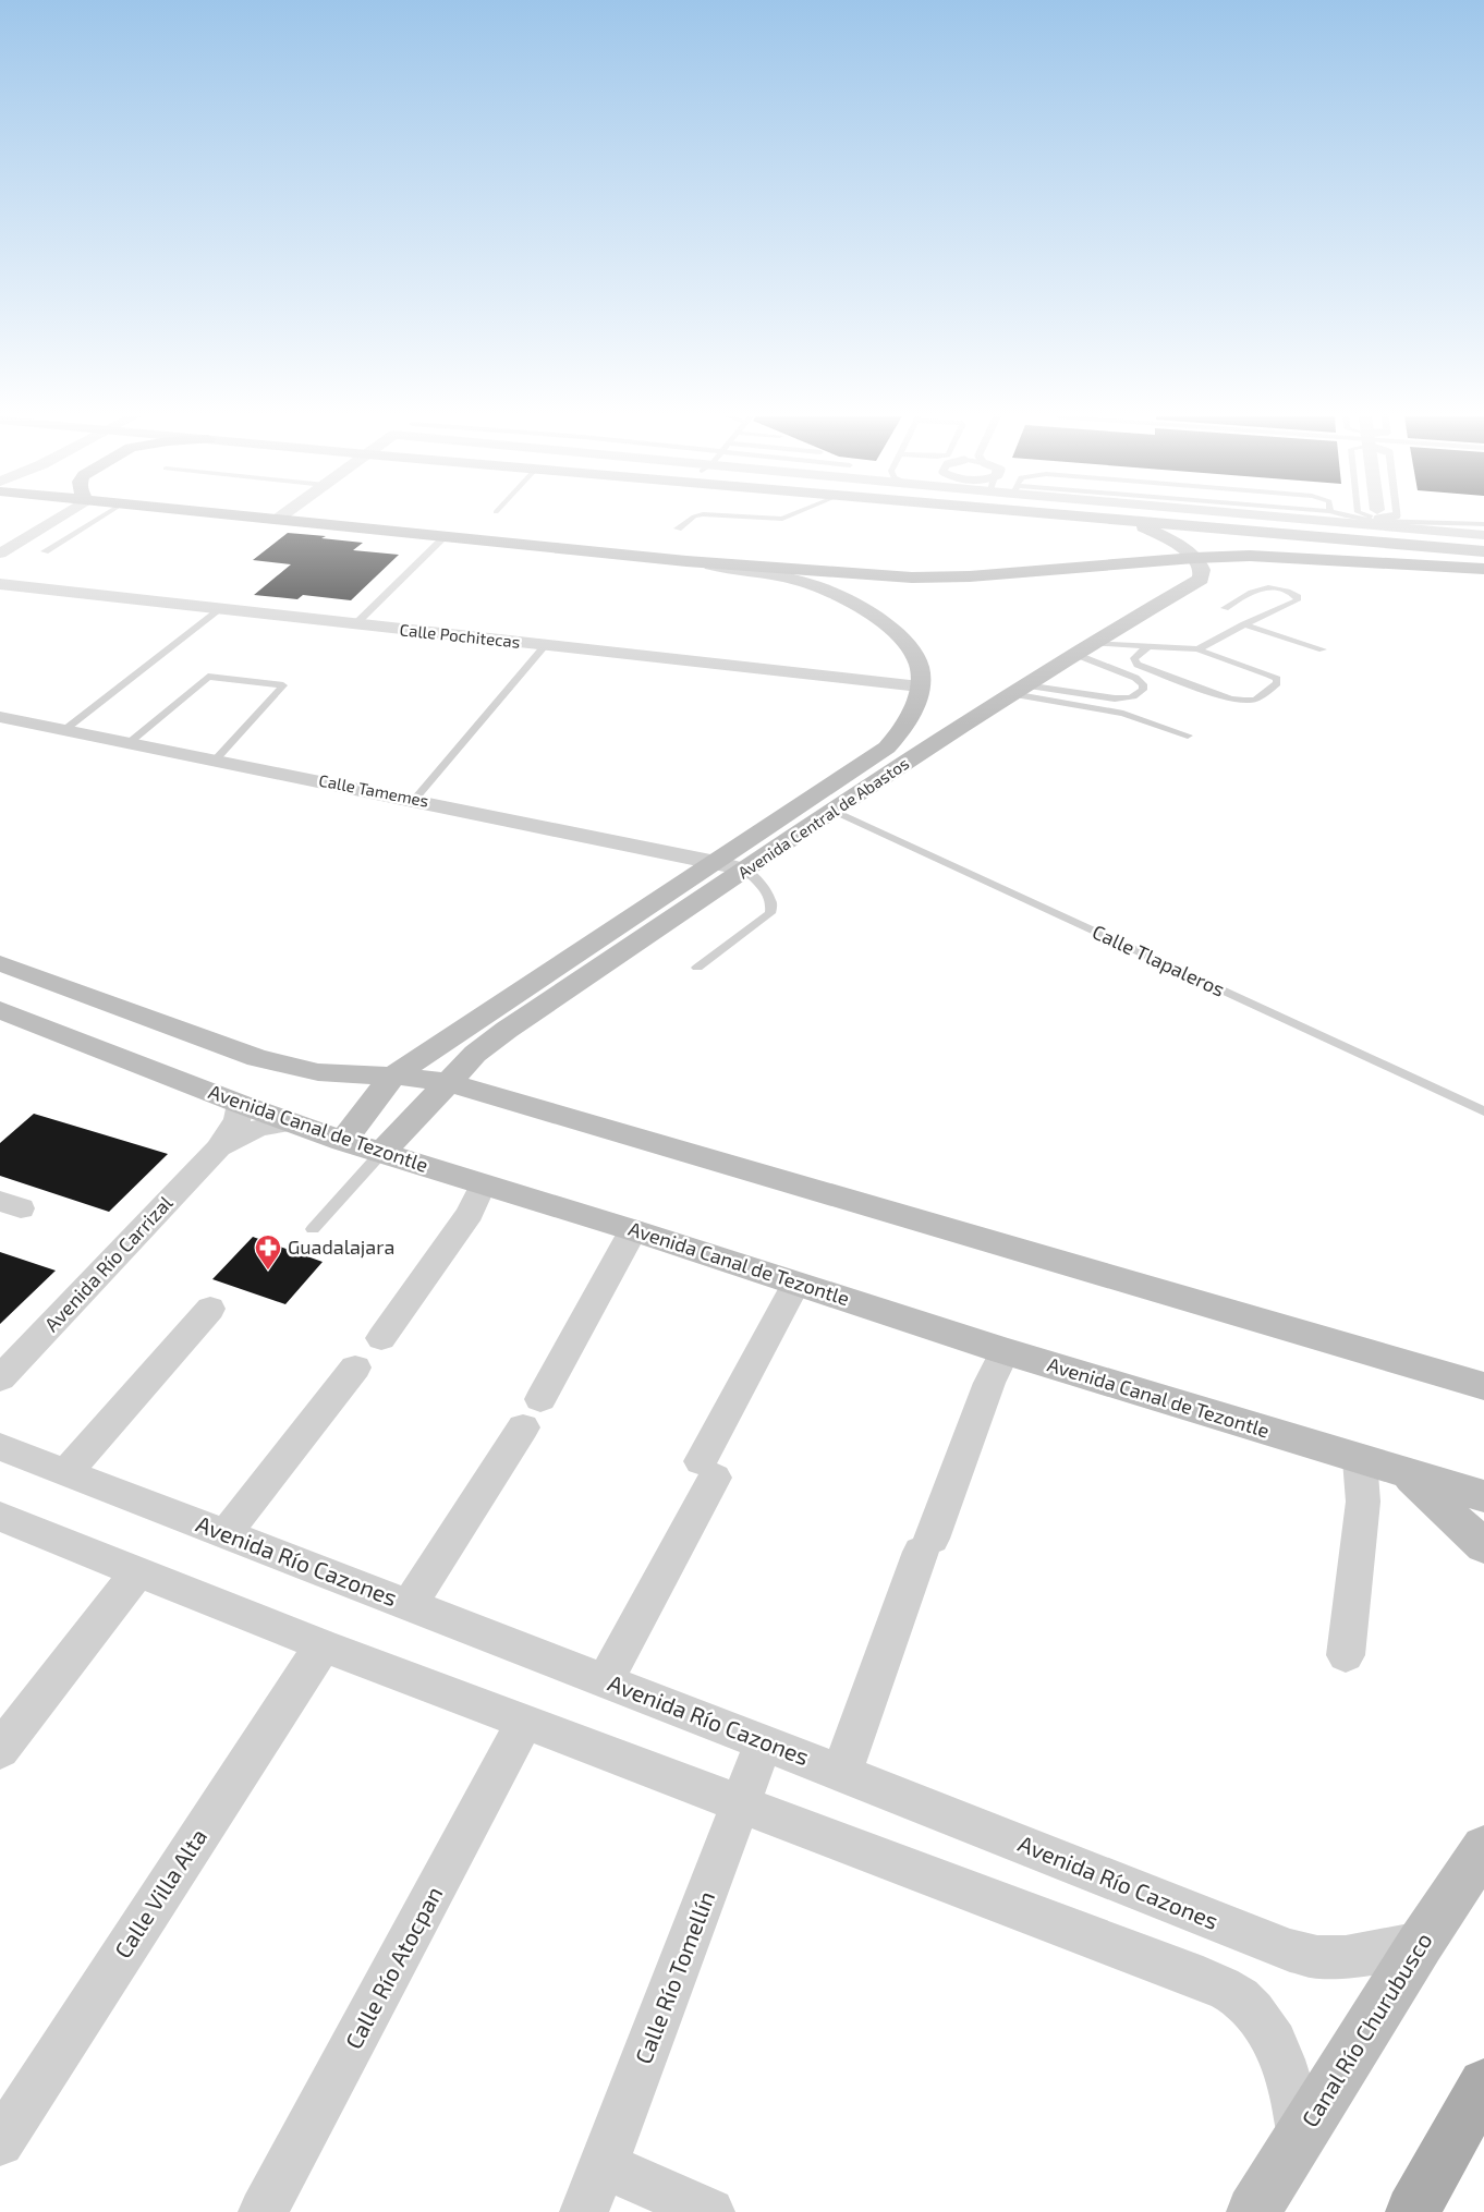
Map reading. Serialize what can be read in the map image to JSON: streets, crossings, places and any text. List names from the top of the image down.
{
  "streets": {
    "main road": ["Avenida Central de Abastos", "Avenida Canal de Tezontle", "Canal Río Churubusco"],
    "street": [
      "Calle Pochitecas",
      "Calle Tamemes",
      "Avenida Río Carrizal",
      "Avenida Río Cazones",
      "Calle Villa Alta",
      "Calle Río Atocpan",
      "Calle Río Tomellín"
    ],
    "lane": ["Calle Tlapaleros"]
  },
  "crossings": [
    ["Calle Pochitecas", "Avenida Central de Abastos"],
    ["Calle Tamemes", "Avenida Central de Abastos"],
    ["Avenida Central de Abastos", "Calle Tlapaleros"],
    ["Avenida Central de Abastos", "Avenida Canal de Tezontle"],
    ["Avenida Canal de Tezontle", "Avenida Río Carrizal"],
    ["Avenida Río Cazones", "Calle Río Tomellín"],
    ["Avenida Río Cazones", "Canal Río Churubusco"]
  ],
  "places": {
    "pharmacy": ["Guadalajara"]
  }
}
